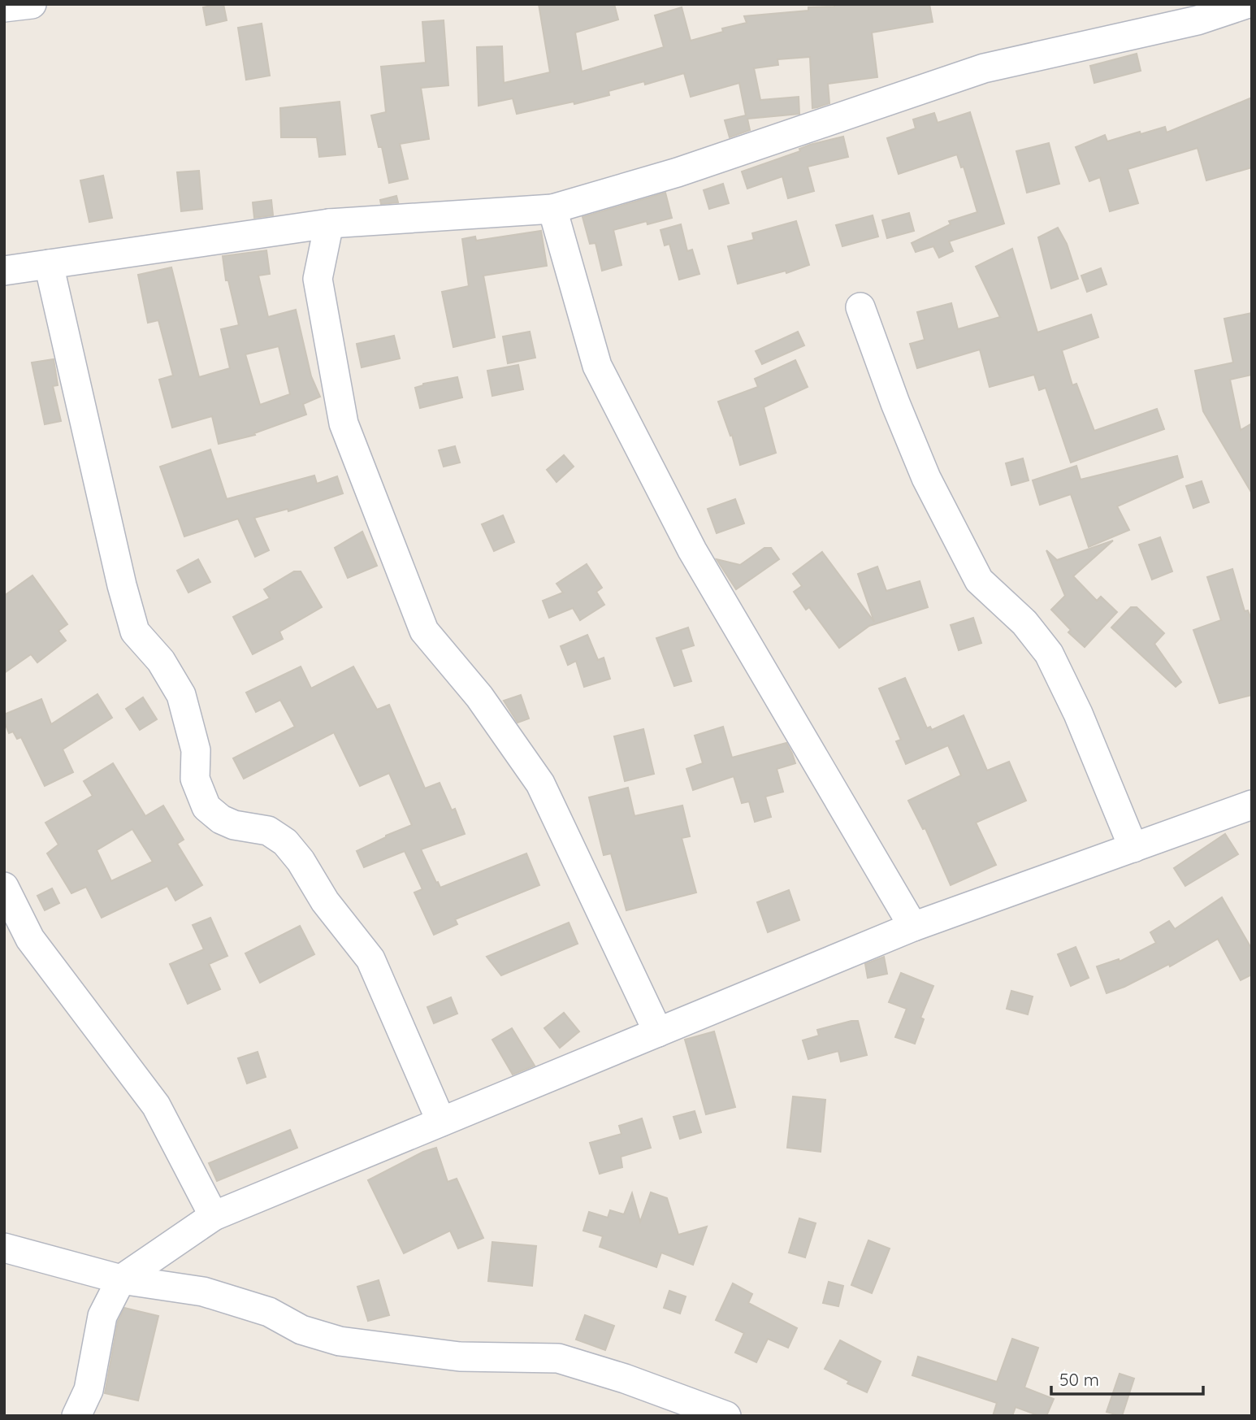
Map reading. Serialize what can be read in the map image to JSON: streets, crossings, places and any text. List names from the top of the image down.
{
  "scale_bar": "50 m"
}
